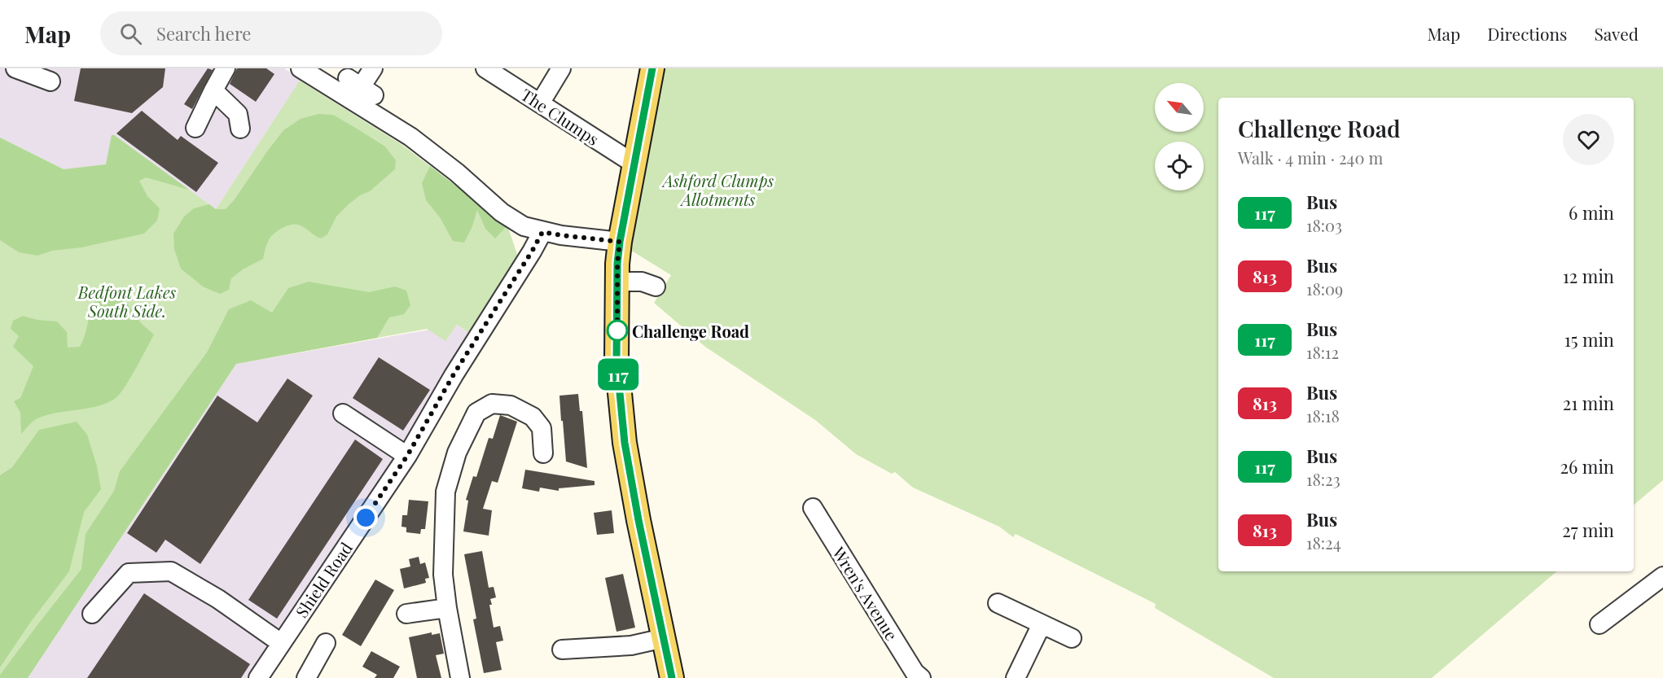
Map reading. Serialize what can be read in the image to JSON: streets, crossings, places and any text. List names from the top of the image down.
{
  "streets": {
    "street": ["The Clumps", "Shield Road", "Wren's Avenue"]
  },
  "parks": ["Ashford Clumps Allotments", "Bedfont Lakes South Side."],
  "places": ["Challenge Road"],
  "lines": ["bus line 117"],
  "north": "top left",
  "page": {
    "header": "Map",
    "search": "Search here",
    "nav": ["Map", "Directions", "Saved"],
    "on_map": "117",
    "heading": ["Challenge Road", "Walk · 4 min · 240 m"],
    "list": [
      {
        "mark": "117",
        "name": "Bus",
        "note": "18:03",
        "value": "6 min"
      },
      {
        "mark": "813",
        "name": "Bus",
        "note": "18:09",
        "value": "12 min"
      },
      {
        "mark": "117",
        "name": "Bus",
        "note": "18:12",
        "value": "15 min"
      },
      {
        "mark": "813",
        "name": "Bus",
        "note": "18:18",
        "value": "21 min"
      },
      {
        "mark": "117",
        "name": "Bus",
        "note": "18:23",
        "value": "26 min"
      },
      {
        "mark": "813",
        "name": "Bus",
        "note": "18:24",
        "value": "27 min"
      }
    ]
  }
}
